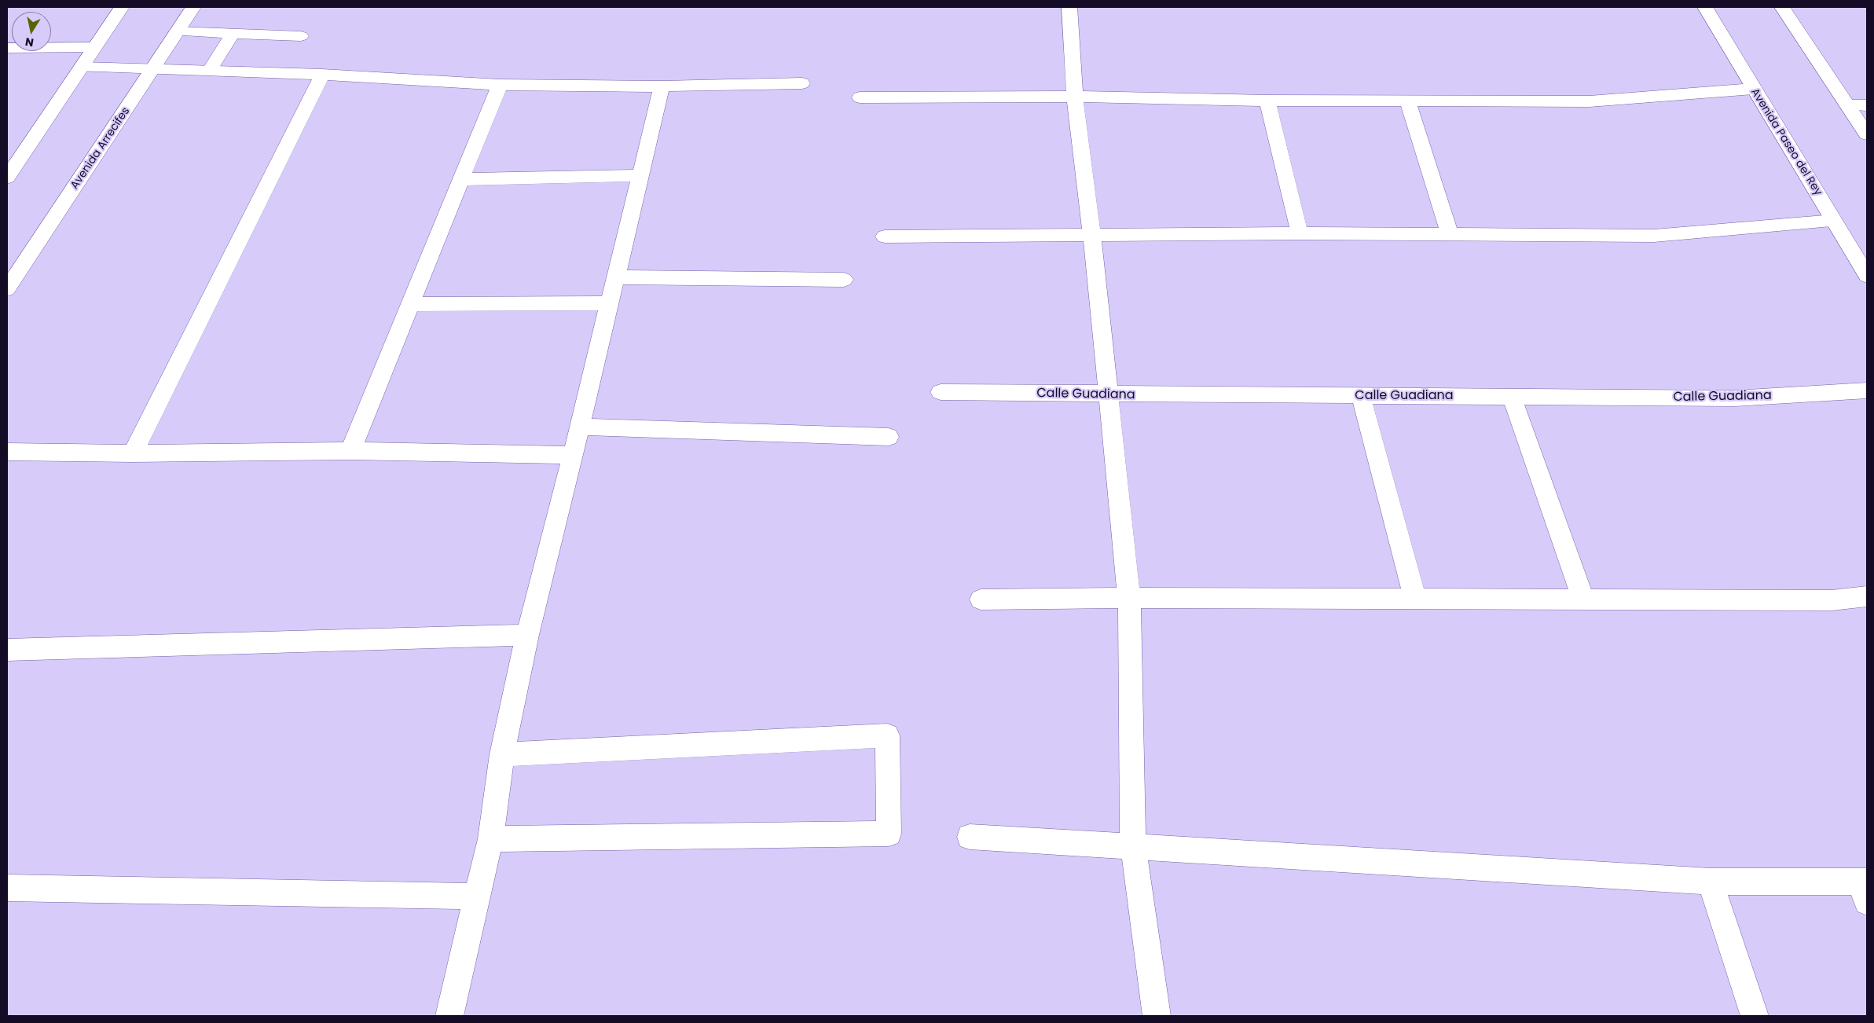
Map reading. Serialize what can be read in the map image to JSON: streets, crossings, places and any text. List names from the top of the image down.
{
  "streets": {
    "street": ["Avenida Paseo del Rey", "Avenida Arrecifes", "Calle Guadiana"]
  },
  "north": "bottom"
}
